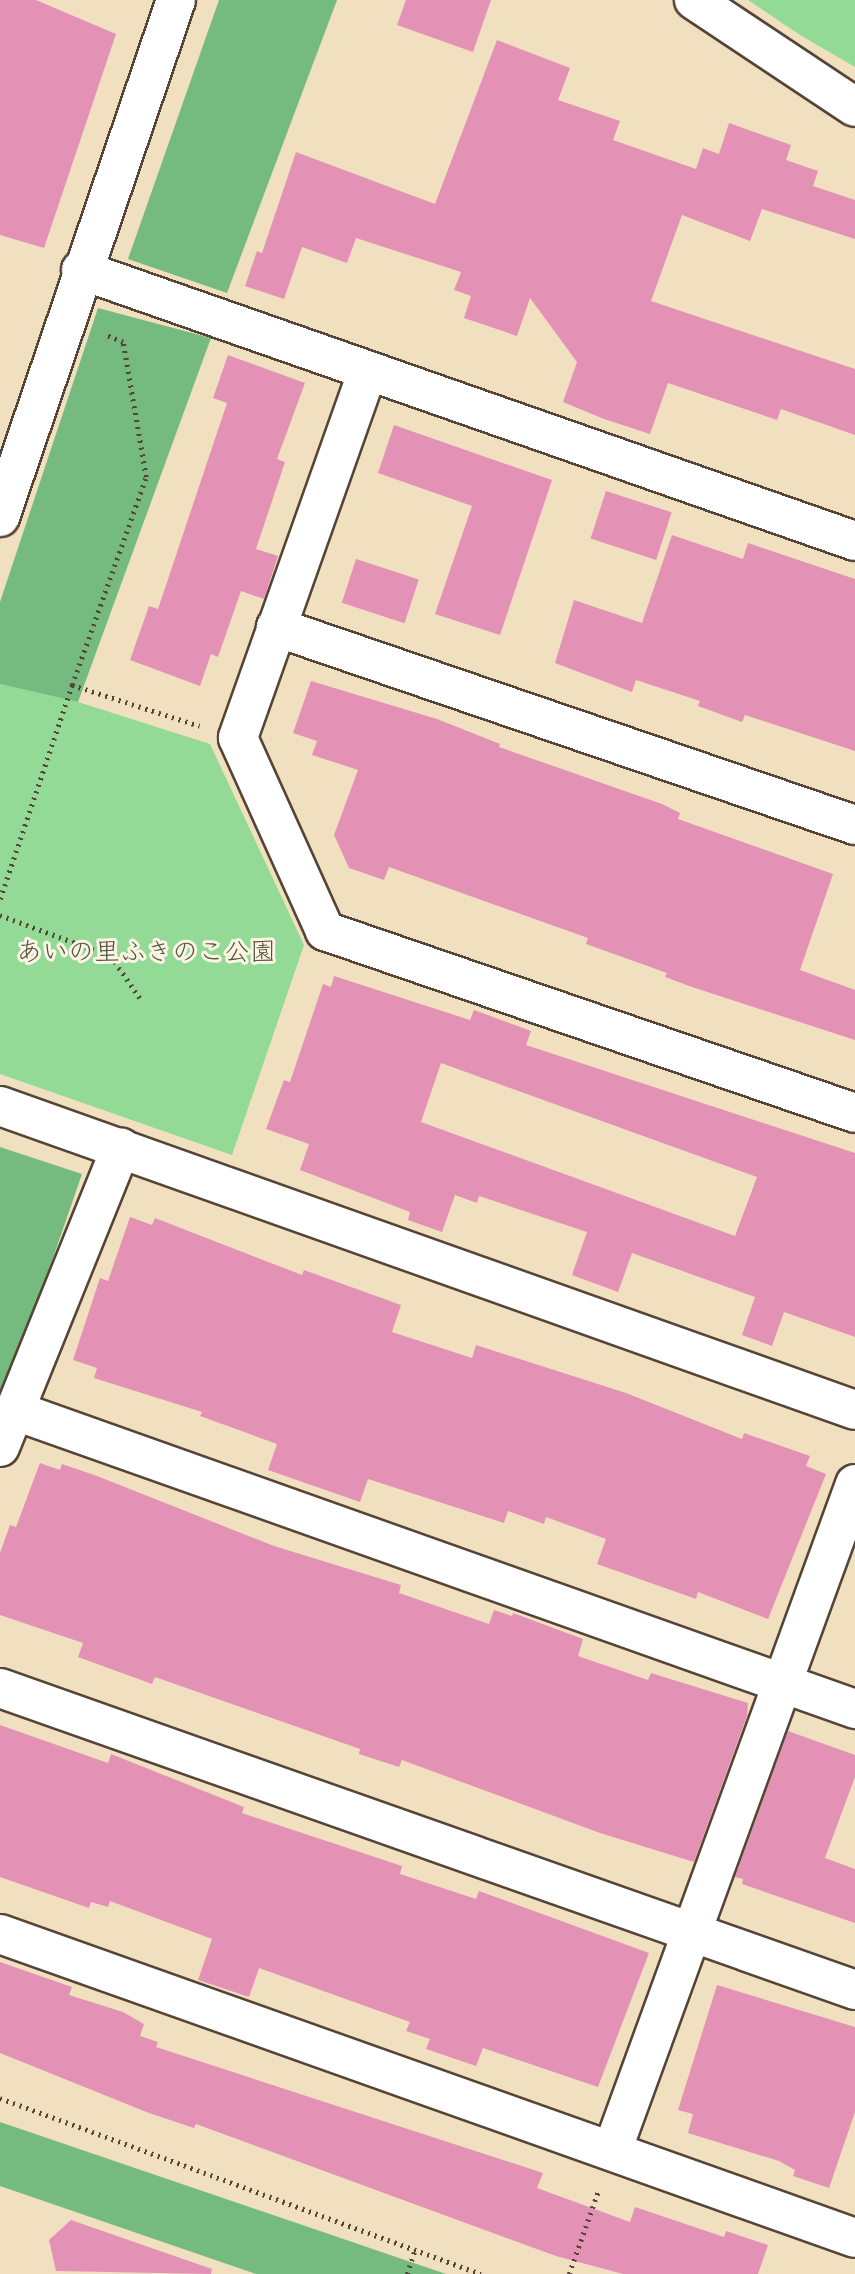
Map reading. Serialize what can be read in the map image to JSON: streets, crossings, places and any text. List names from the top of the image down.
{
  "parks": ["あいの里ふきのこ公園"]
}
